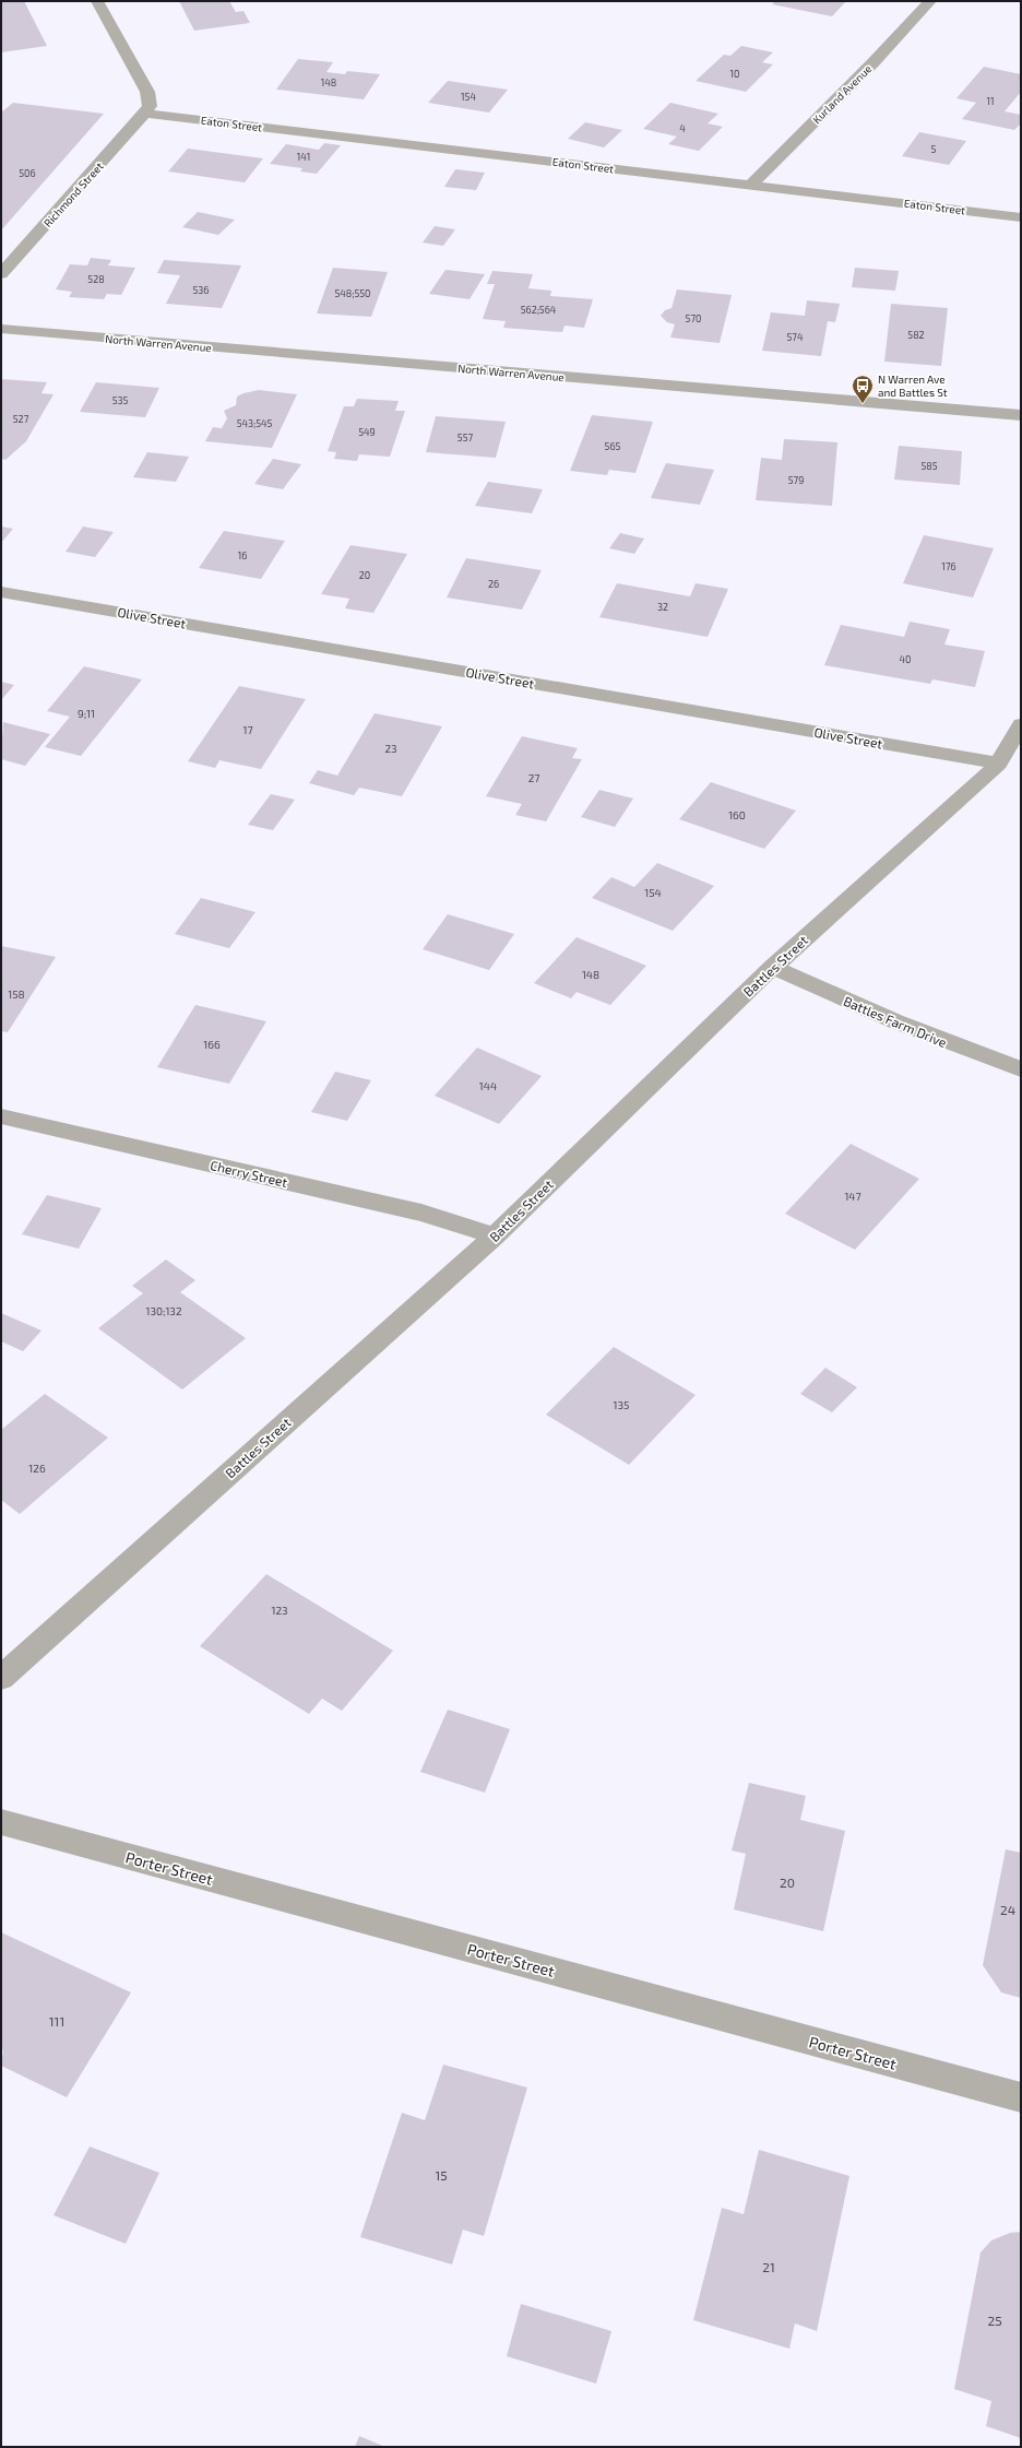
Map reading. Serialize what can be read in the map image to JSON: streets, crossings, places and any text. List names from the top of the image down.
{
  "streets": {
    "street": [
      "Kurland Avenue",
      "Eaton Street",
      "Richmond Street",
      "North Warren Avenue",
      "Olive Street",
      "Battles Street",
      "Battles Farm Drive",
      "Cherry Street",
      "Porter Street"
    ]
  },
  "crossings": [
    ["Kurland Avenue", "Eaton Street"],
    ["Eaton Street", "Richmond Street"],
    ["Olive Street", "Battles Street"],
    ["Battles Street", "Battles Farm Drive"],
    ["Battles Street", "Cherry Street"]
  ],
  "places": {
    "bus stop": ["N Warren Ave and Battles St"]
  },
  "house_numbers": [
    "10",
    "148",
    "154",
    "11",
    "4",
    "5",
    "141",
    "506",
    "528",
    "536",
    "548;550",
    "562;564",
    "570",
    "582",
    "574",
    "535",
    "527",
    "543;545",
    "549",
    "557",
    "565",
    "585",
    "579",
    "16",
    "176",
    "20",
    "26",
    "32",
    "40",
    "9;11",
    "17",
    "23",
    "27",
    "160",
    "154",
    "148",
    "158",
    "166",
    "144",
    "147",
    "130;132",
    "135",
    "126",
    "123",
    "20",
    "24",
    "111",
    "15",
    "21",
    "25"
  ]
}
